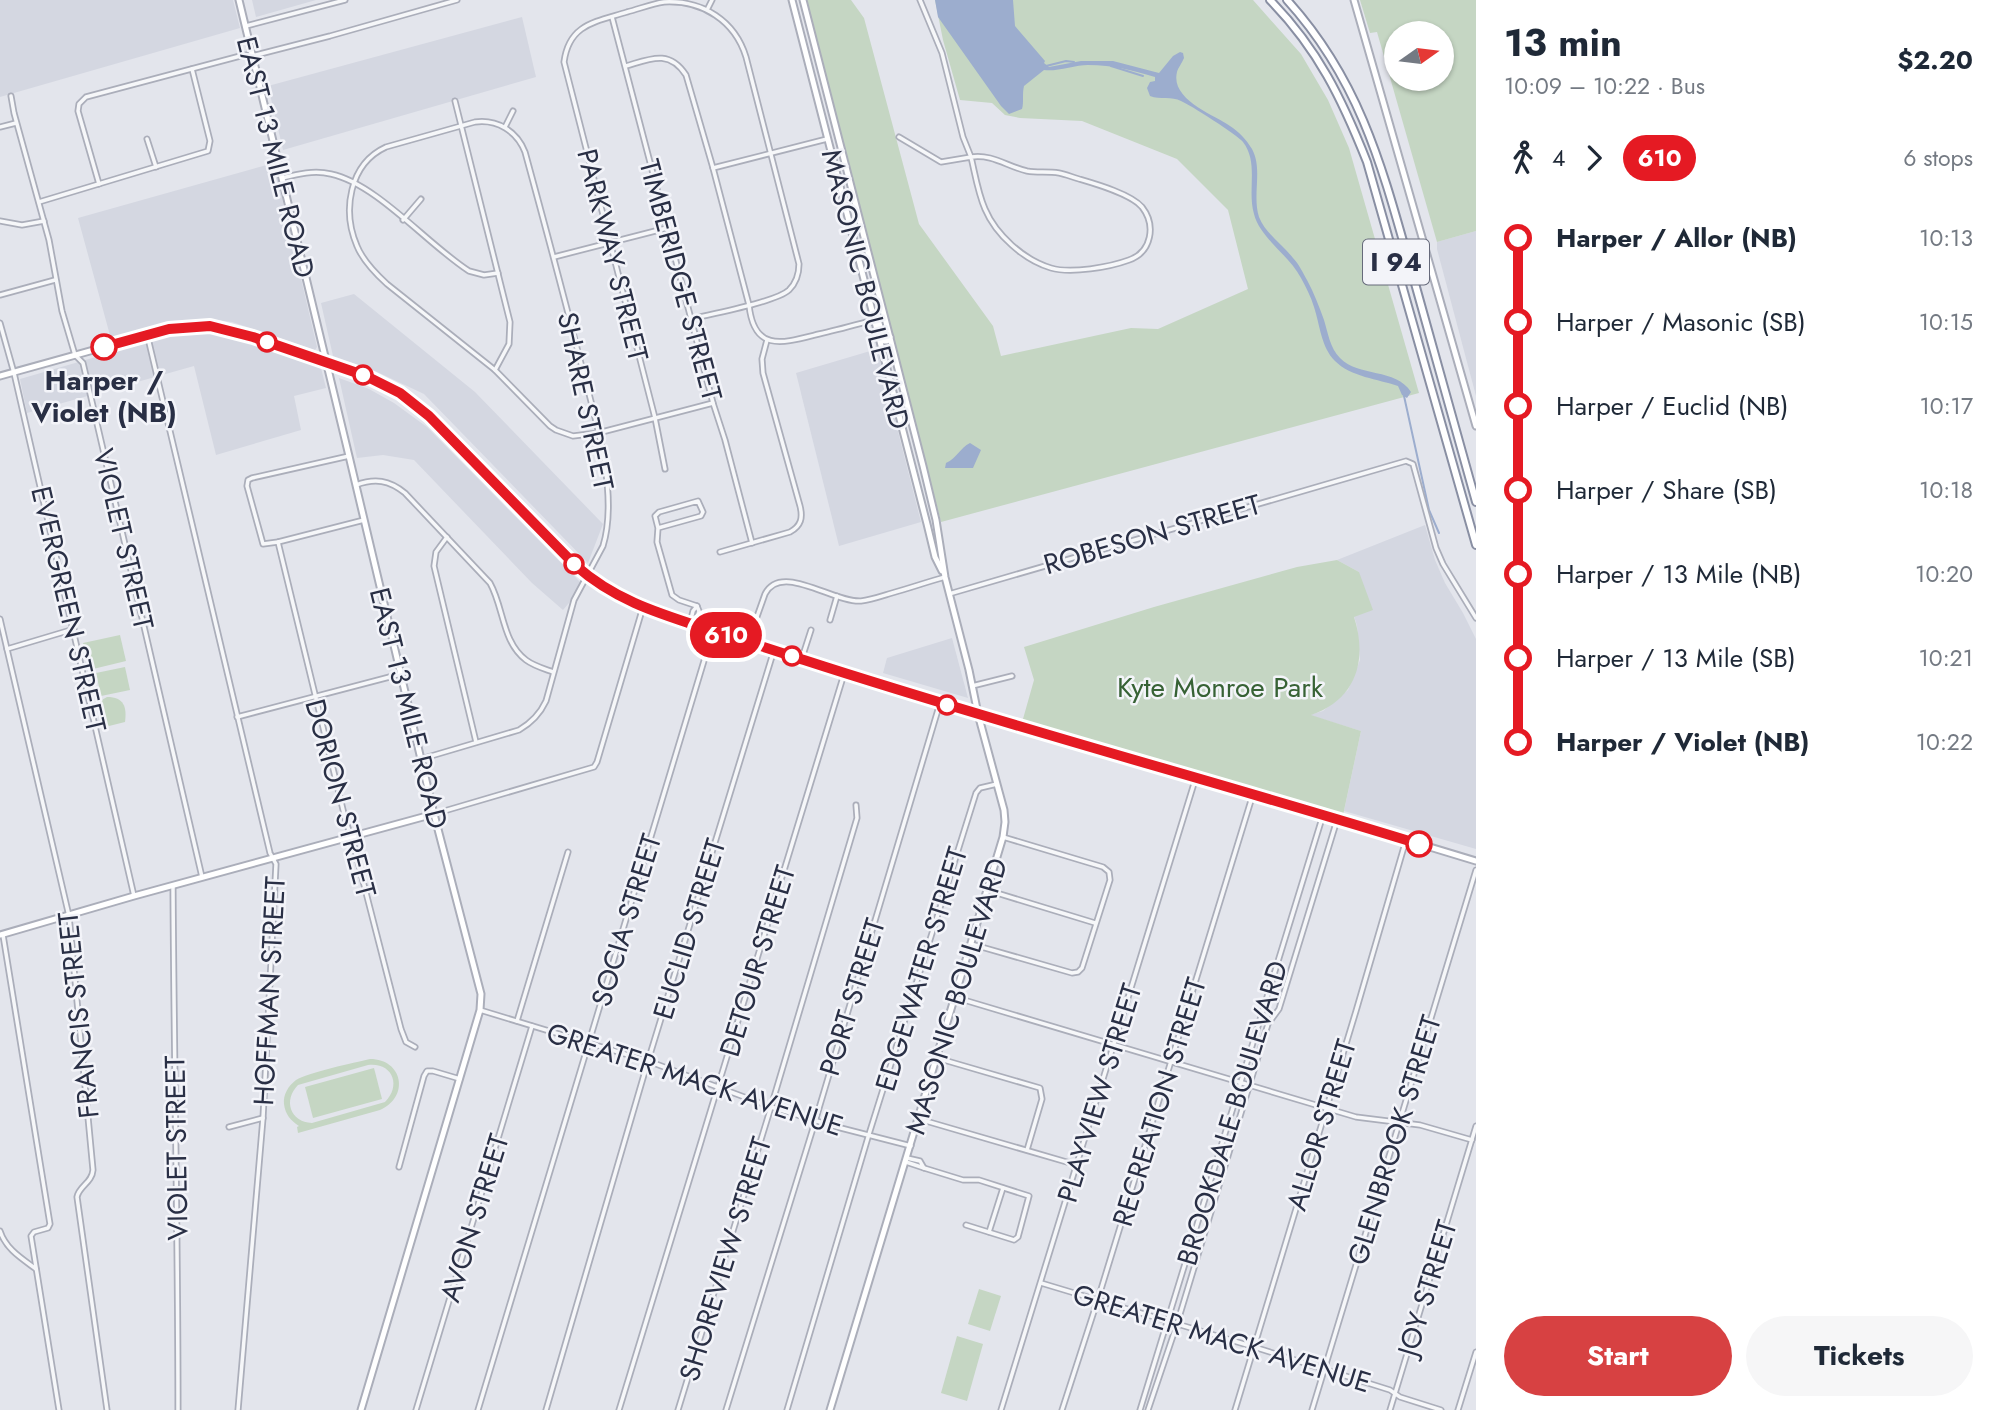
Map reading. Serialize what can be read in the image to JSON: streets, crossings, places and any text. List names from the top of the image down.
{
  "streets": {
    "highway": ["I 94"],
    "main road": ["EAST 13 MILE ROAD", "MASONIC BOULEVARD"],
    "street": [
      "PARKWAY STREET",
      "TIMBERIDGE STREET",
      "SHARE STREET",
      "ROBESON STREET",
      "VIOLET STREET",
      "EVERGREEN STREET",
      "DORION STREET",
      "SOCIA STREET",
      "EUCLID STREET",
      "DETOUR STREET",
      "EDGEWATER STREET",
      "HOFFMAN STREET",
      "PORT STREET",
      "FRANCIS STREET",
      "GREATER MACK AVENUE",
      "PLAYVIEW STREET",
      "RECREATION STREET",
      "BROOKDALE BOULEVARD",
      "ALLOR STREET",
      "GLENBROOK STREET",
      "AVON STREET",
      "SHOREVIEW STREET",
      "JOY STREET"
    ]
  },
  "crossings": [
    ["EAST 13 MILE ROAD", "SHARE STREET"],
    ["EAST 13 MILE ROAD", "GREATER MACK AVENUE"],
    ["PARKWAY STREET", "TIMBERIDGE STREET"],
    ["MASONIC BOULEVARD", "ROBESON STREET"],
    ["MASONIC BOULEVARD", "EDGEWATER STREET"],
    ["MASONIC BOULEVARD", "GREATER MACK AVENUE"],
    ["SOCIA STREET", "GREATER MACK AVENUE"],
    ["EUCLID STREET", "GREATER MACK AVENUE"],
    ["DETOUR STREET", "GREATER MACK AVENUE"],
    ["EDGEWATER STREET", "GREATER MACK AVENUE"],
    ["PORT STREET", "GREATER MACK AVENUE"],
    ["GREATER MACK AVENUE", "PLAYVIEW STREET"],
    ["GREATER MACK AVENUE", "RECREATION STREET"],
    ["GREATER MACK AVENUE", "BROOKDALE BOULEVARD"],
    ["GREATER MACK AVENUE", "ALLOR STREET"],
    ["GREATER MACK AVENUE", "GLENBROOK STREET"],
    ["GREATER MACK AVENUE", "AVON STREET"],
    ["GREATER MACK AVENUE", "SHOREVIEW STREET"],
    ["GREATER MACK AVENUE", "JOY STREET"]
  ],
  "parks": ["Kyte Monroe Park"],
  "places": ["Harper / Violet (NB)"],
  "lines": ["bus line 610"],
  "north": "right",
  "page": {
    "on_map": "610",
    "heading": ["13 min", "10:09 – 10:22 · Bus", "$2.20"],
    "legs": ["4", "610", "6 stops"],
    "list": [
      {
        "name": "Harper / Allor (NB)",
        "value": "10:13"
      },
      {
        "name": "Harper / Masonic (SB)",
        "value": "10:15"
      },
      {
        "name": "Harper / Euclid (NB)",
        "value": "10:17"
      },
      {
        "name": "Harper / Share (SB)",
        "value": "10:18"
      },
      {
        "name": "Harper / 13 Mile (NB)",
        "value": "10:20"
      },
      {
        "name": "Harper / 13 Mile (SB)",
        "value": "10:21"
      },
      {
        "name": "Harper / Violet (NB)",
        "value": "10:22"
      }
    ],
    "buttons": ["Start", "Tickets"]
  }
}
